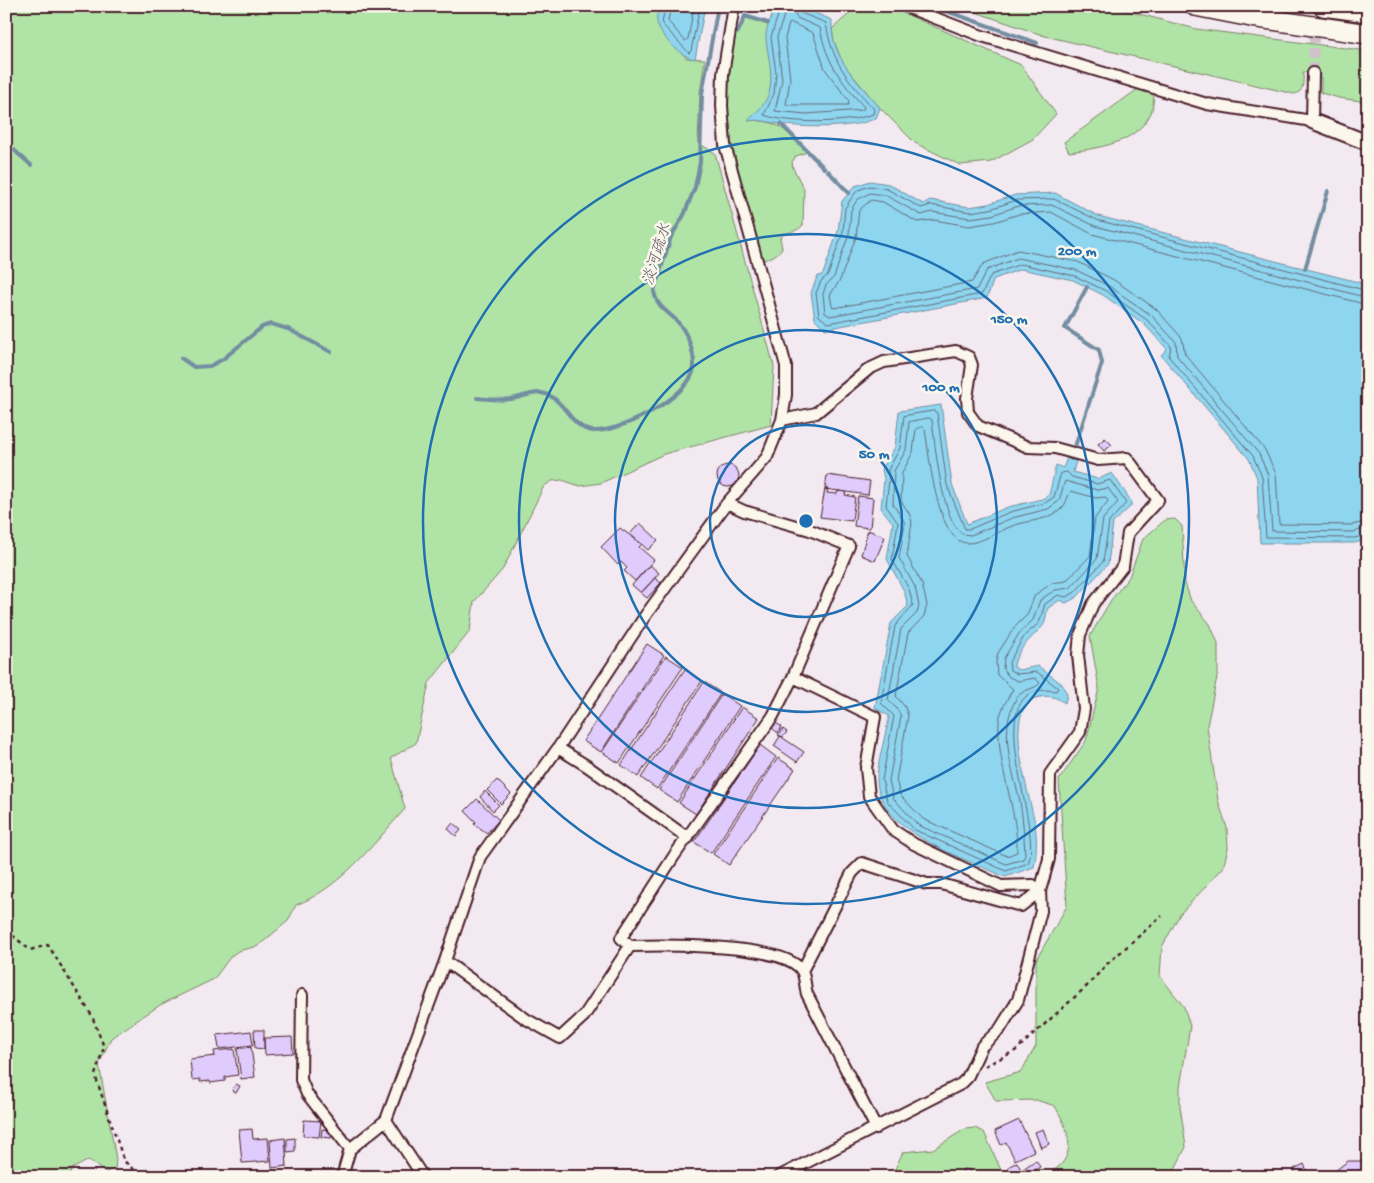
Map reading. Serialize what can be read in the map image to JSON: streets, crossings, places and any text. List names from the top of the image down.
{
  "water": ["淡河疏水"],
  "rings": [
    "200 m",
    "150 m",
    "100 m",
    "50 m"
  ]
}
